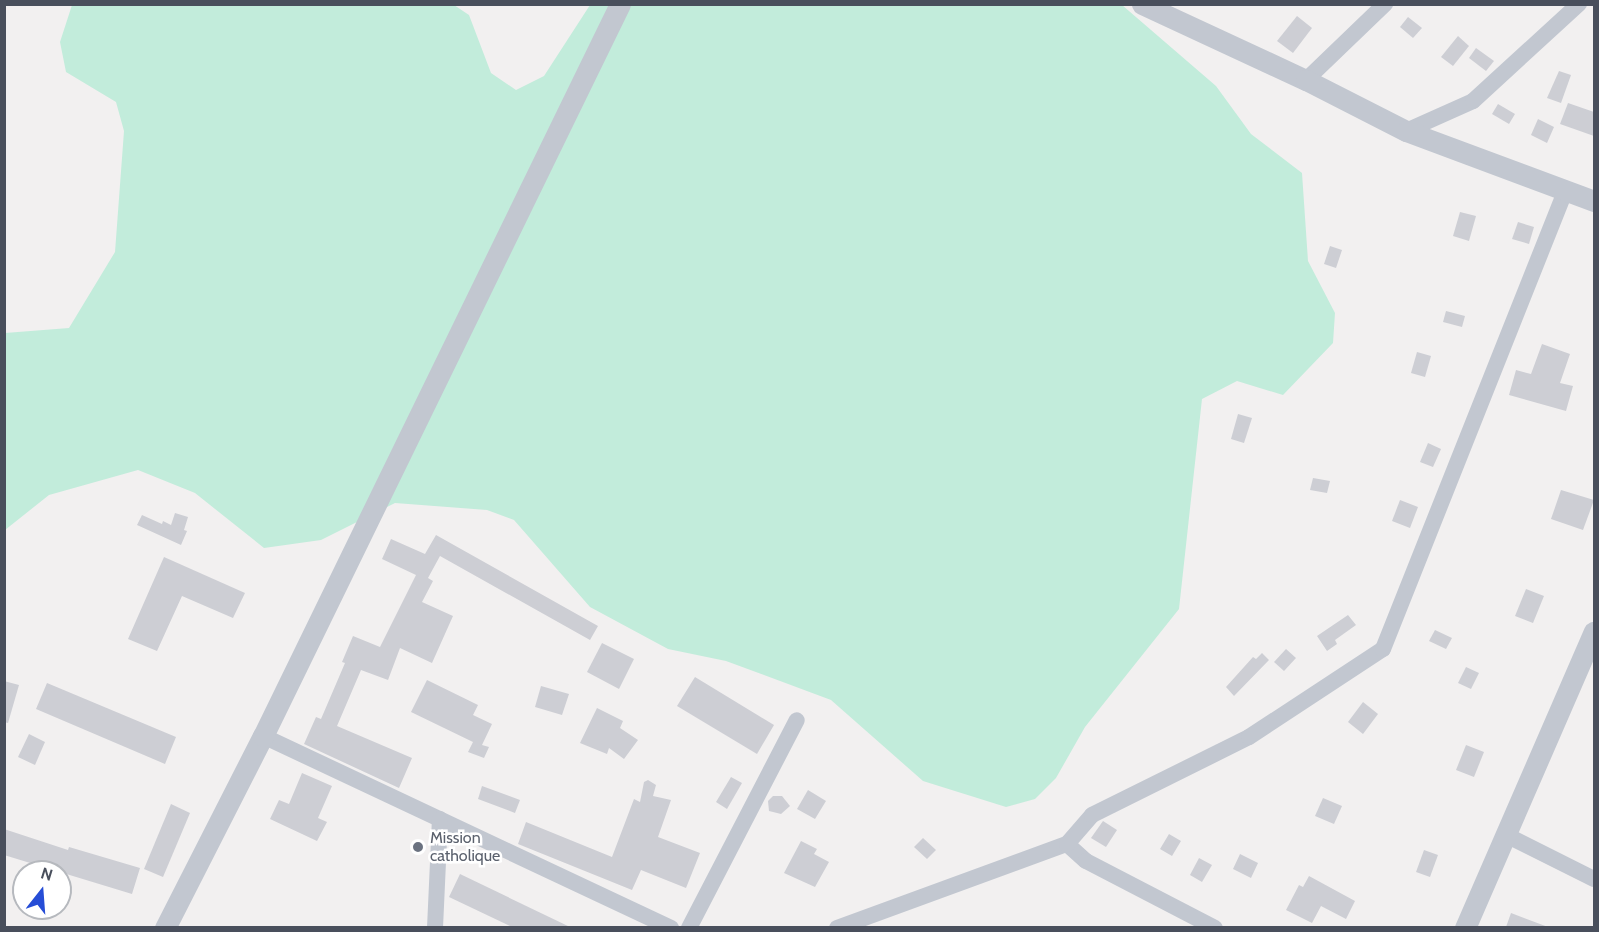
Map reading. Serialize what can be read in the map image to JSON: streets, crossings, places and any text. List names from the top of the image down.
{
  "places": ["Mission catholique"],
  "north": "top"
}
